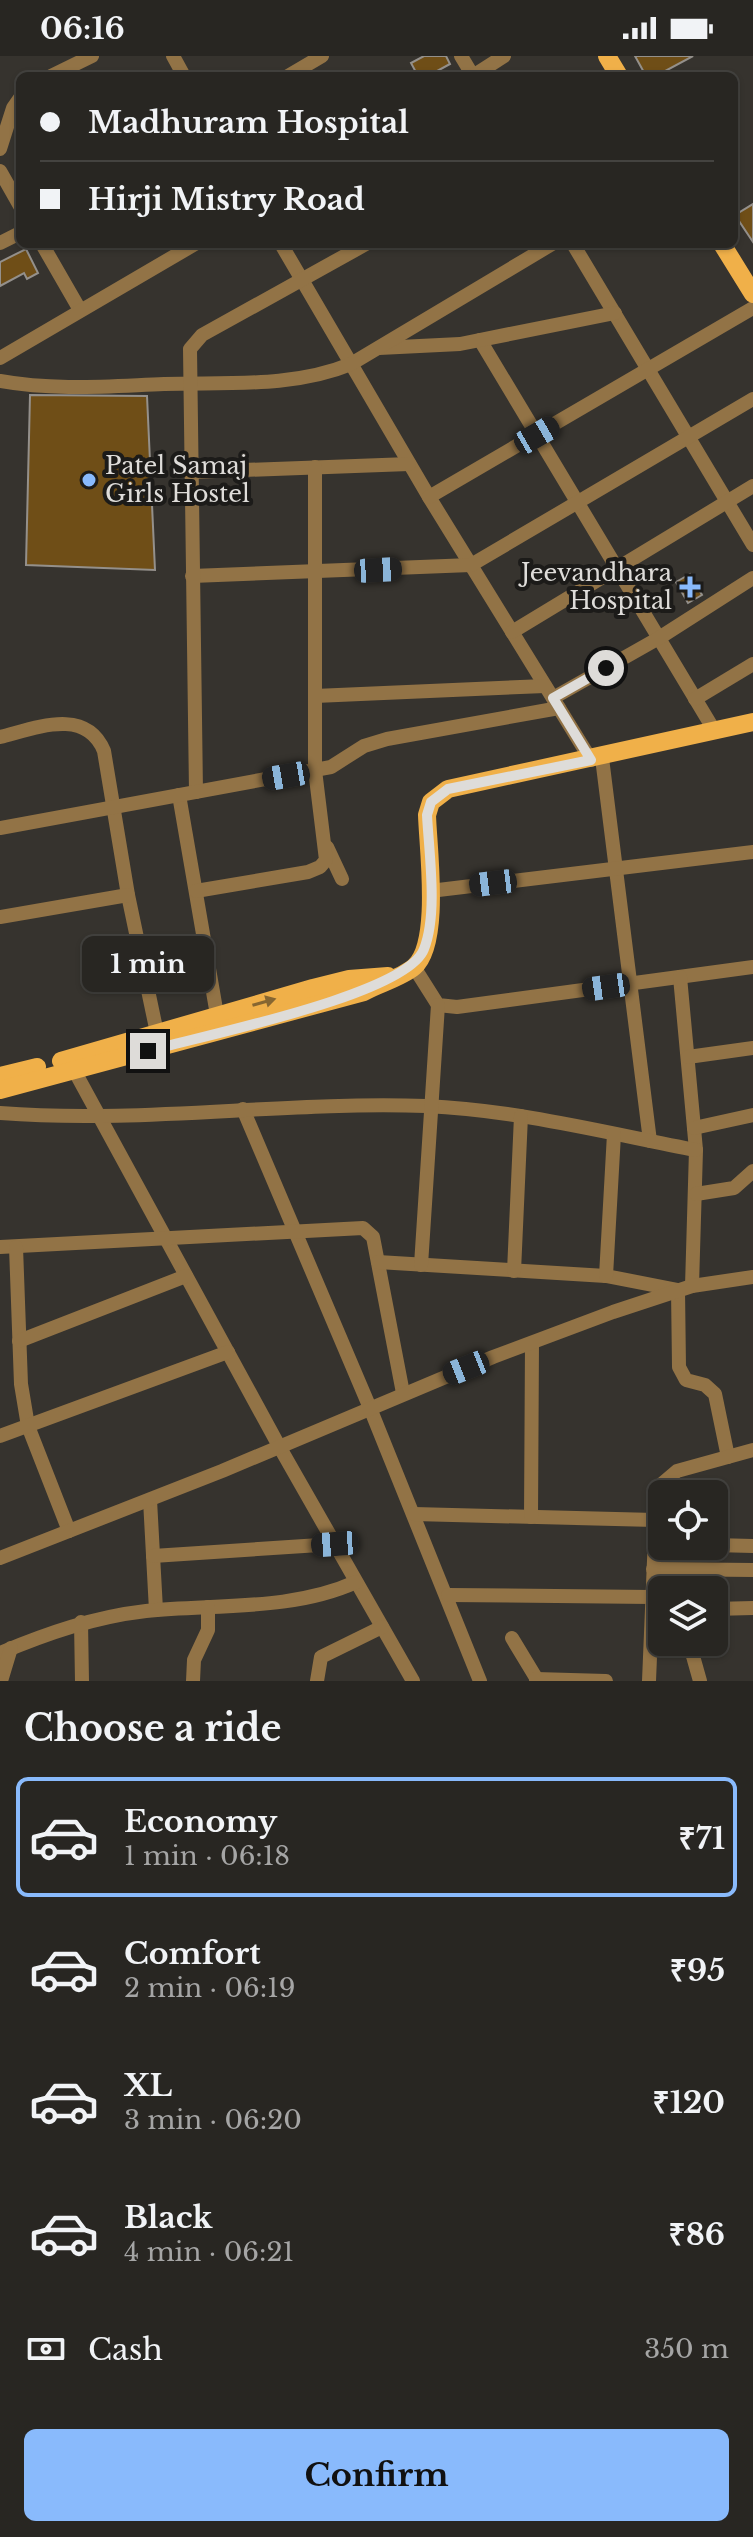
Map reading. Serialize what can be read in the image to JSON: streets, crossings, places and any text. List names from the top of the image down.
{
  "places": {
    "other": ["Patel Samaj Girls Hostel"],
    "health": ["Jeevandhara Hospital"]
  },
  "page": {
    "status": "06:16",
    "banner": ["Madhuram Hospital", "Hirji Mistry Road"],
    "bubble": "1 min",
    "heading": "Choose a ride",
    "list": [
      {
        "name": "Economy",
        "note": "1 min · 06:18",
        "value": "₹71"
      },
      {
        "name": "Comfort",
        "note": "2 min · 06:19",
        "value": "₹95"
      },
      {
        "name": "XL",
        "note": "3 min · 06:20",
        "value": "₹120"
      },
      {
        "name": "Black",
        "note": "4 min · 06:21",
        "value": "₹86"
      }
    ],
    "pay": ["Cash", "350 m"],
    "buttons": "Confirm"
  }
}
